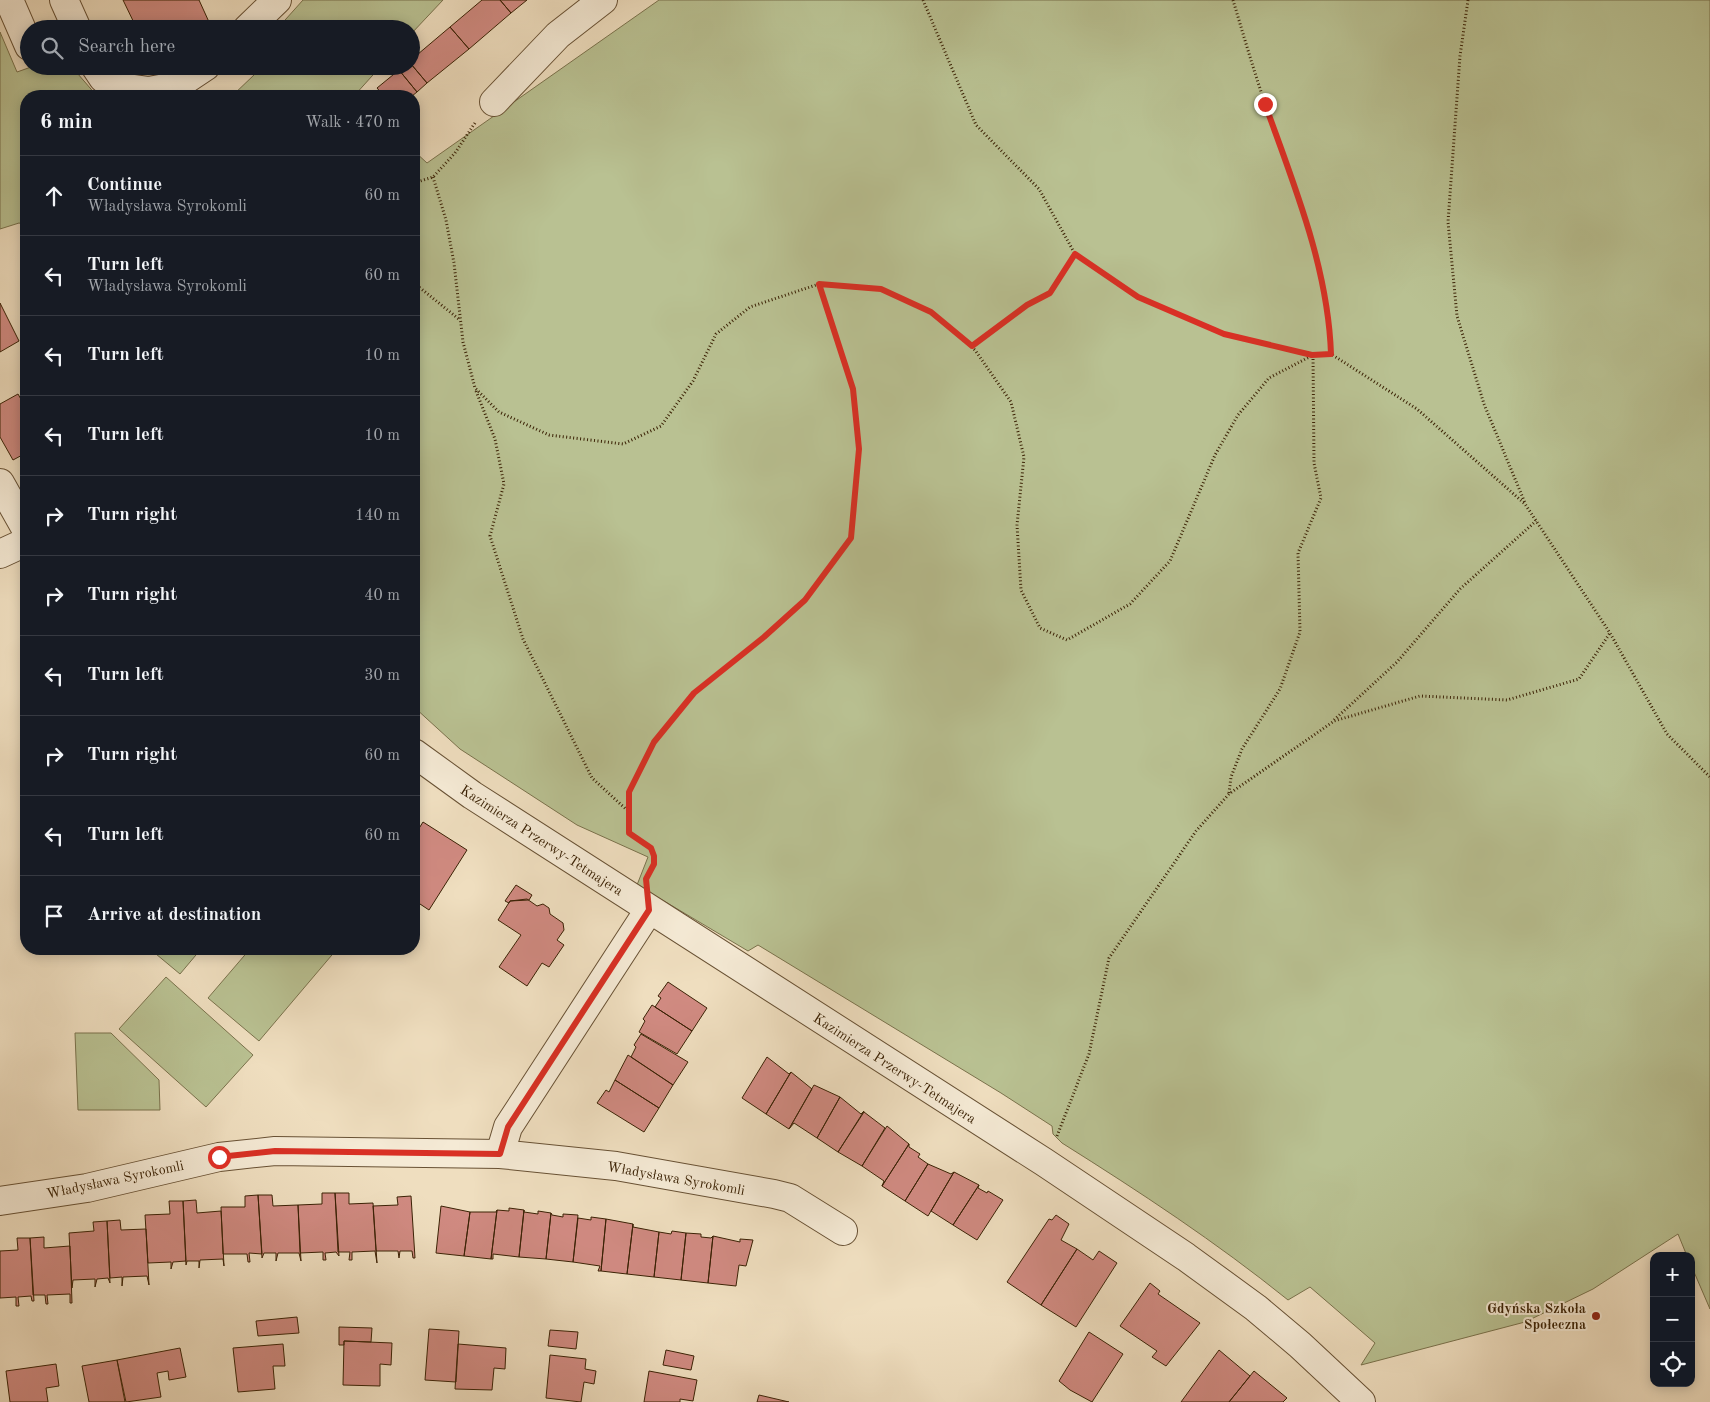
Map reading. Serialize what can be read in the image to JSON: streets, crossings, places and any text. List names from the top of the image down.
{
  "streets": {
    "street": ["Kazimierza Przerwy-Tetmajera", "Władysława Syrokomli"]
  },
  "places": ["Gdyńska Szkoła Społeczna"],
  "page": {
    "search": "Search here",
    "heading": ["6 min", "Walk · 470 m"],
    "list": [
      ["Continue", "Władysława Syrokomli", "60 m"],
      ["Turn left", "Władysława Syrokomli", "60 m"],
      ["Turn left", "10 m"],
      ["Turn left", "10 m"],
      ["Turn right", "140 m"],
      ["Turn right", "40 m"],
      ["Turn left", "30 m"],
      ["Turn right", "60 m"],
      ["Turn left", "60 m"],
      "Arrive at destination"
    ],
    "map_buttons": ["+", "−"]
  }
}
